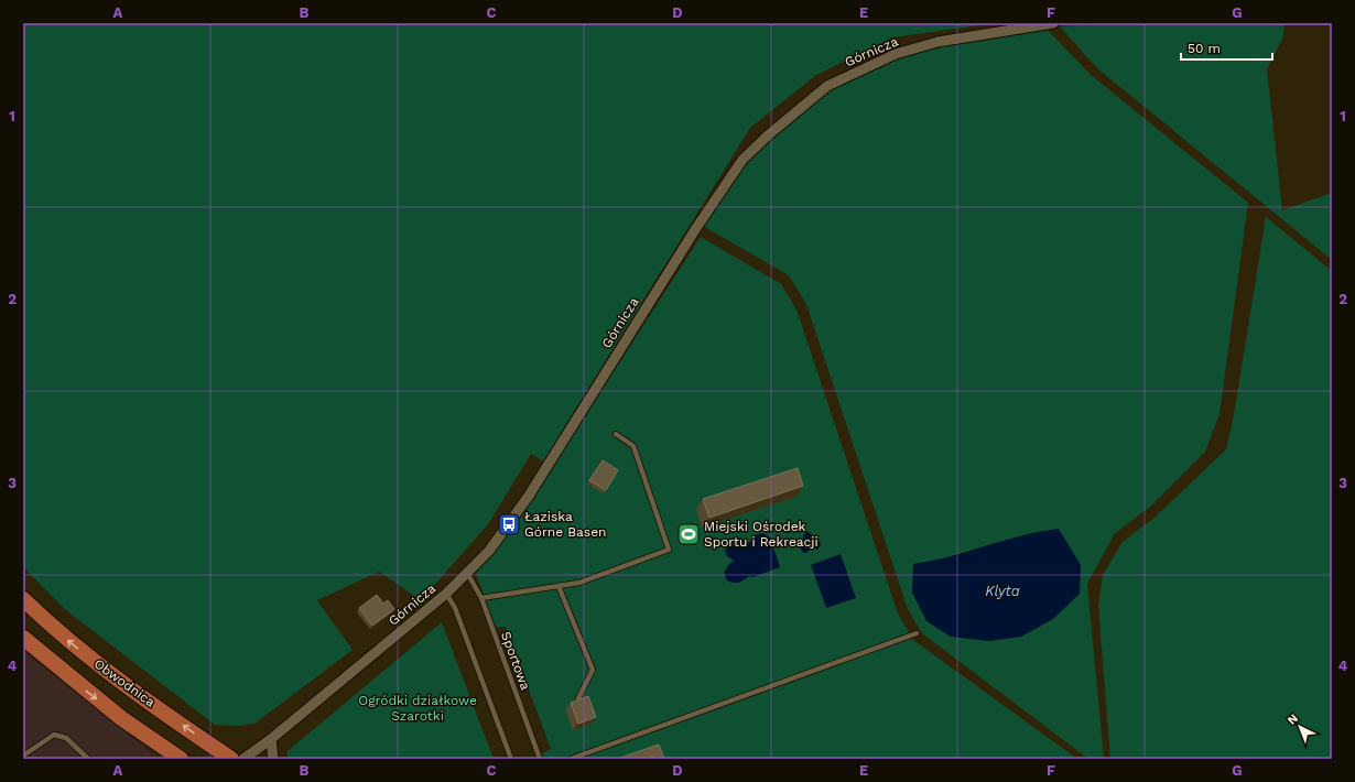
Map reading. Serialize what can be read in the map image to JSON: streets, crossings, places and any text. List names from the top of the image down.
{
  "streets": {
    "main road": ["Obwodnica"],
    "street": ["Górnicza"],
    "lane": ["Sportowa"]
  },
  "crossings": [
    ["Górnicza", "Sportowa"]
  ],
  "water": ["Klyta"],
  "parks": ["Ogródki działkowe Szarotki"],
  "places": {
    "bus stop": ["Łaziska Górne Basen"],
    "sports": ["Miejski Ośrodek Sportu i Rekreacji"]
  },
  "scale_bar": "50 m",
  "north": "top left",
  "grid": {
    "columns": [
      "A",
      "B",
      "C",
      "D",
      "E",
      "F",
      "G"
    ],
    "rows": [
      "1",
      "2",
      "3",
      "4"
    ]
  }
}
